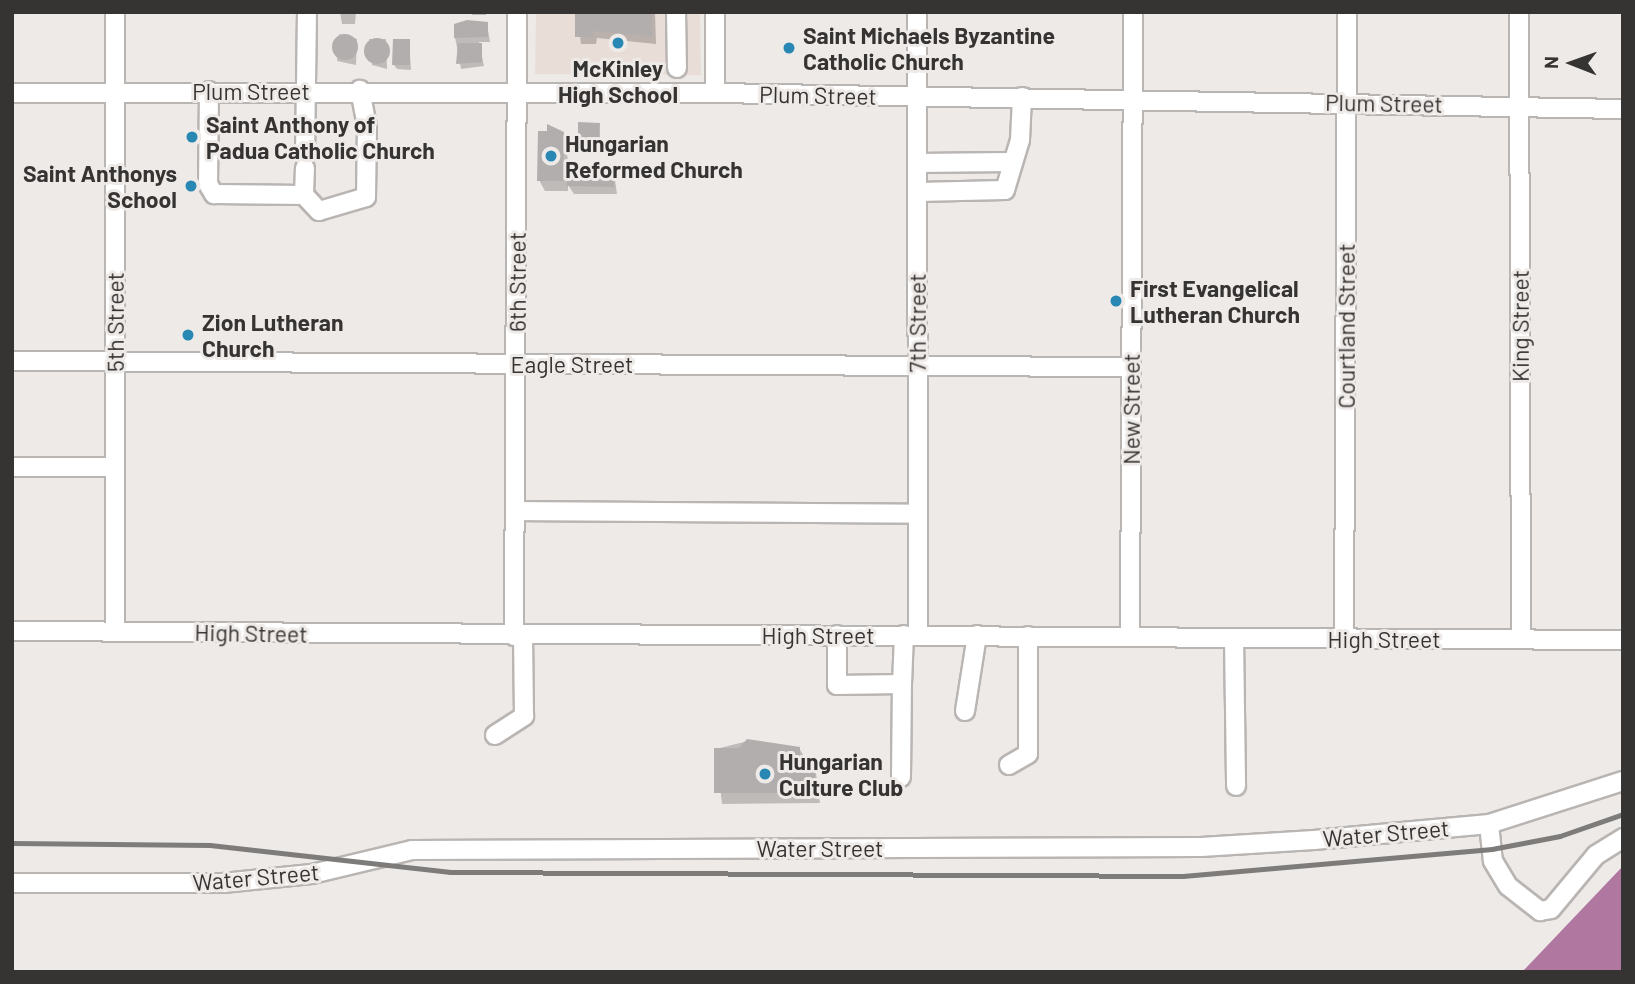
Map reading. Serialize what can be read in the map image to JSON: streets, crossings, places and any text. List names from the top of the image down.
{
  "streets": {
    "street": [
      "Plum Street",
      "6th Street",
      "5th Street",
      "7th Street",
      "Courtland Street",
      "King Street",
      "Eagle Street",
      "New Street",
      "High Street",
      "Water Street"
    ]
  },
  "crossings": [
    ["Plum Street", "6th Street"],
    ["Plum Street", "5th Street"],
    ["Plum Street", "7th Street"],
    ["Plum Street", "Courtland Street"],
    ["Plum Street", "King Street"],
    ["Plum Street", "New Street"],
    ["6th Street", "Eagle Street"],
    ["6th Street", "High Street"],
    ["5th Street", "Eagle Street"],
    ["5th Street", "High Street"],
    ["7th Street", "Eagle Street"],
    ["7th Street", "High Street"],
    ["Courtland Street", "High Street"],
    ["King Street", "High Street"],
    ["Eagle Street", "New Street"],
    ["New Street", "High Street"]
  ],
  "places": [
    "McKinley High School",
    "Saint Michaels Byzantine Catholic Church",
    "Saint Anthony of Padua Catholic Church",
    "Hungarian Reformed Church",
    "Saint Anthonys School",
    "First Evangelical Lutheran Church",
    "Zion Lutheran Church",
    "Hungarian Culture Club"
  ],
  "north": "left"
}
